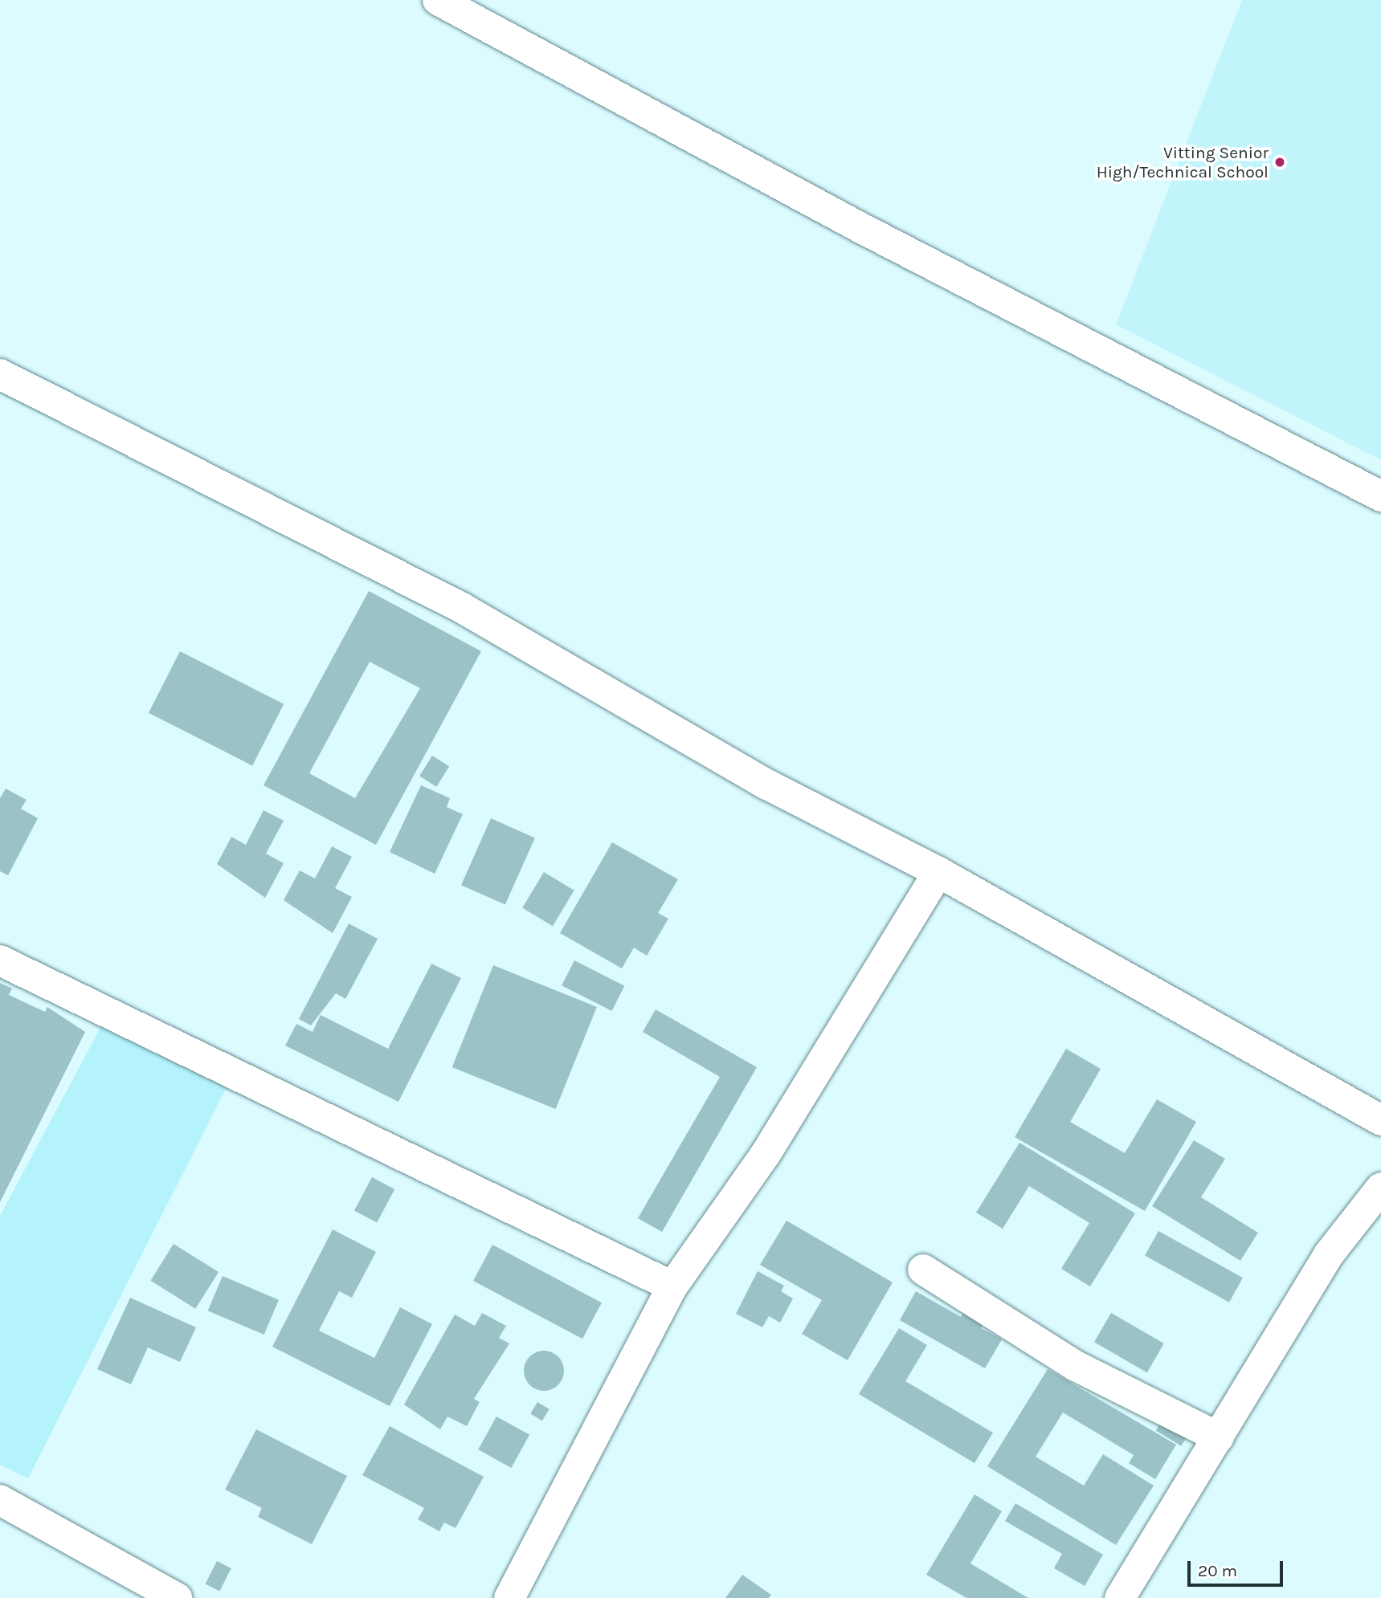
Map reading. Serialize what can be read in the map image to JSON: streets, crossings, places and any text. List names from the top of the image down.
{
  "places": ["Vitting Senior High/Technical School"],
  "scale_bar": "20 m"
}
